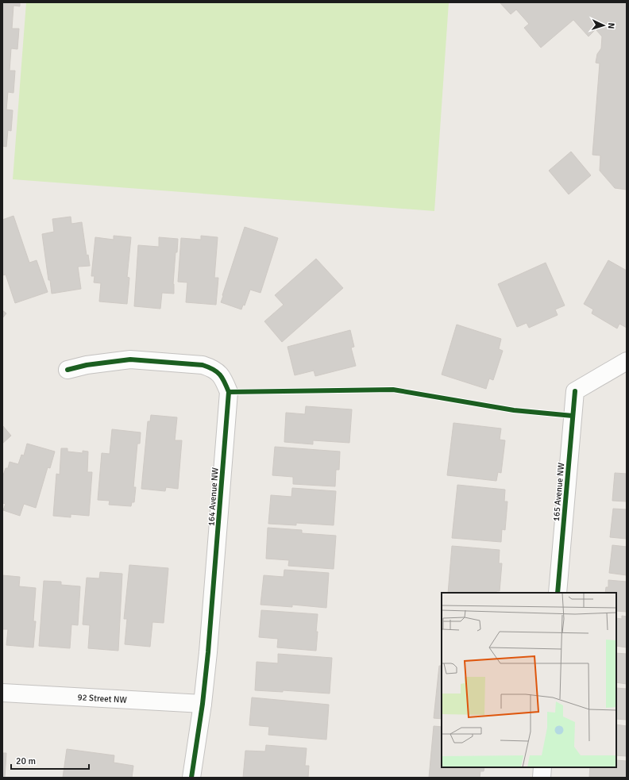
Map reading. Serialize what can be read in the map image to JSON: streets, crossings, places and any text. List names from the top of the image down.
{
  "streets": {
    "street": ["165 Avenue NW", "164 Avenue NW", "92 Street NW"]
  },
  "crossings": [
    ["164 Avenue NW", "92 Street NW"]
  ],
  "scale_bar": "20 m",
  "north": "right"
}
